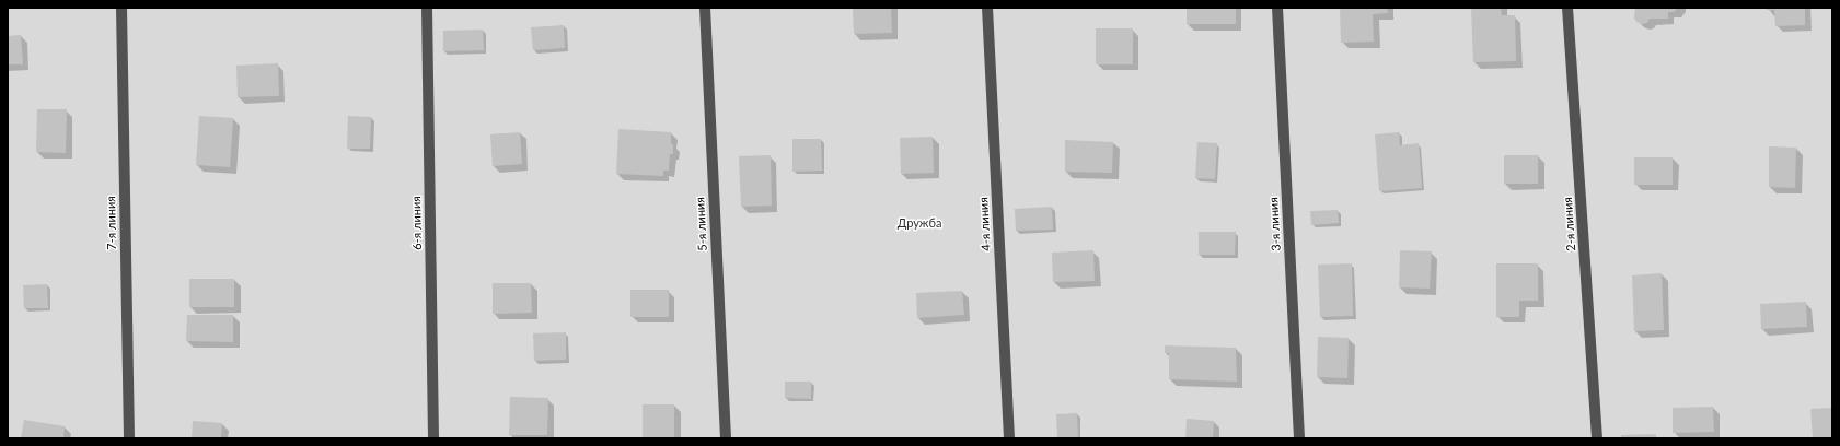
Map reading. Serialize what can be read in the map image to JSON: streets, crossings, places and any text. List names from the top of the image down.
{
  "streets": {
    "street": [
      "7-я линия",
      "6-я линия",
      "5-я линия",
      "4-я линия",
      "3-я линия",
      "2-я линия"
    ]
  },
  "parks": ["Дружба"]
}
